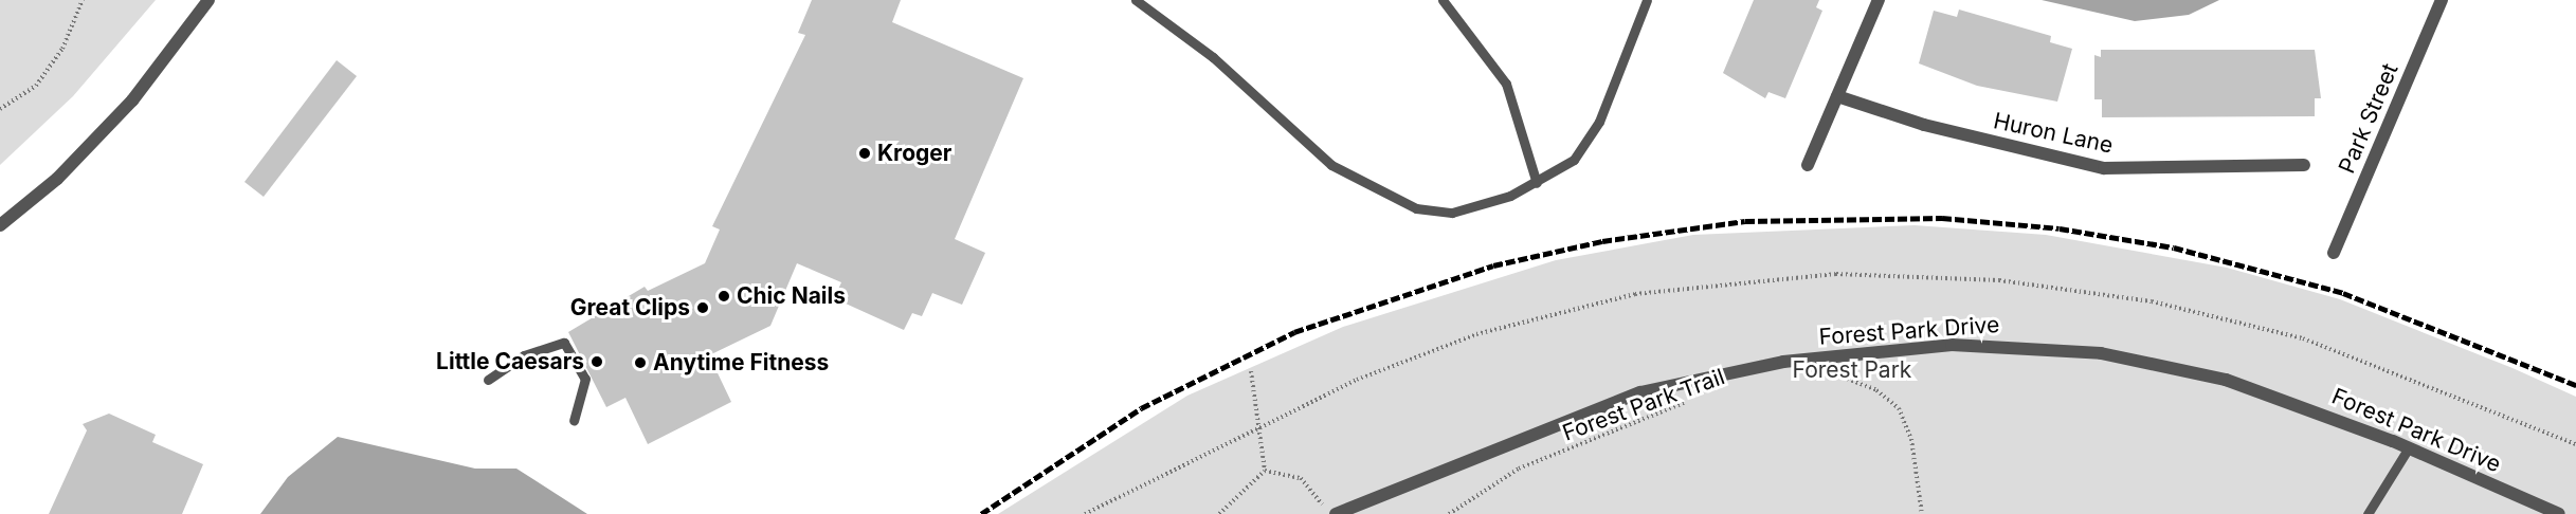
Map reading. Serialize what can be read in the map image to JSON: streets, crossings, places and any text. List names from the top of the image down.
{
  "streets": {
    "street": ["Park Street", "Huron Lane", "Forest Park Drive"],
    "path": ["Forest Park Trail"]
  },
  "parks": ["Forest Park"],
  "places": [
    "Kroger",
    "Chic Nails",
    "Great Clips",
    "Little Caesars",
    "Anytime Fitness"
  ]
}
